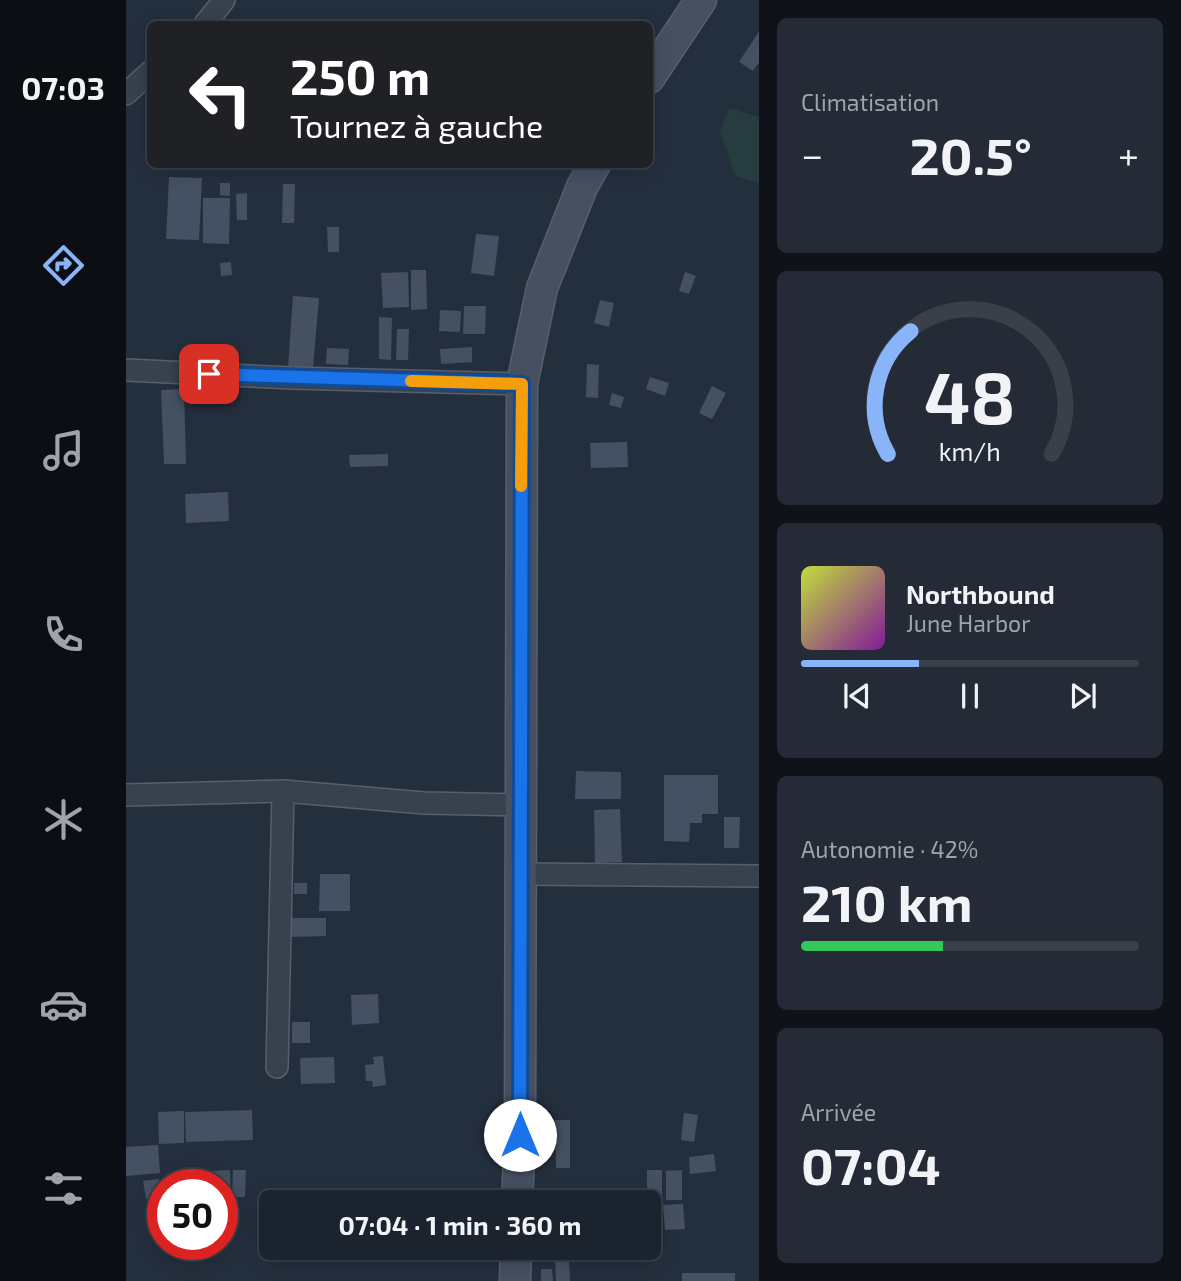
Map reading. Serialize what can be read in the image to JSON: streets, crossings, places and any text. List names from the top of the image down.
{
  "page": {
    "tabs": "07:03",
    "tile": [
      "Climatisation",
      ["Autonomie · 42%", "210 km"],
      ["Arrivée", "07:04"]
    ],
    "turn": ["250 m", "Tournez à gauche"],
    "heat": ["−", "20.5°", "+"],
    "song": ["Northbound", "June Harbor"],
    "limit": "50",
    "trip": "07:04 · 1 min · 360 m",
    "gauge": ["48", "km/h"]
  }
}
